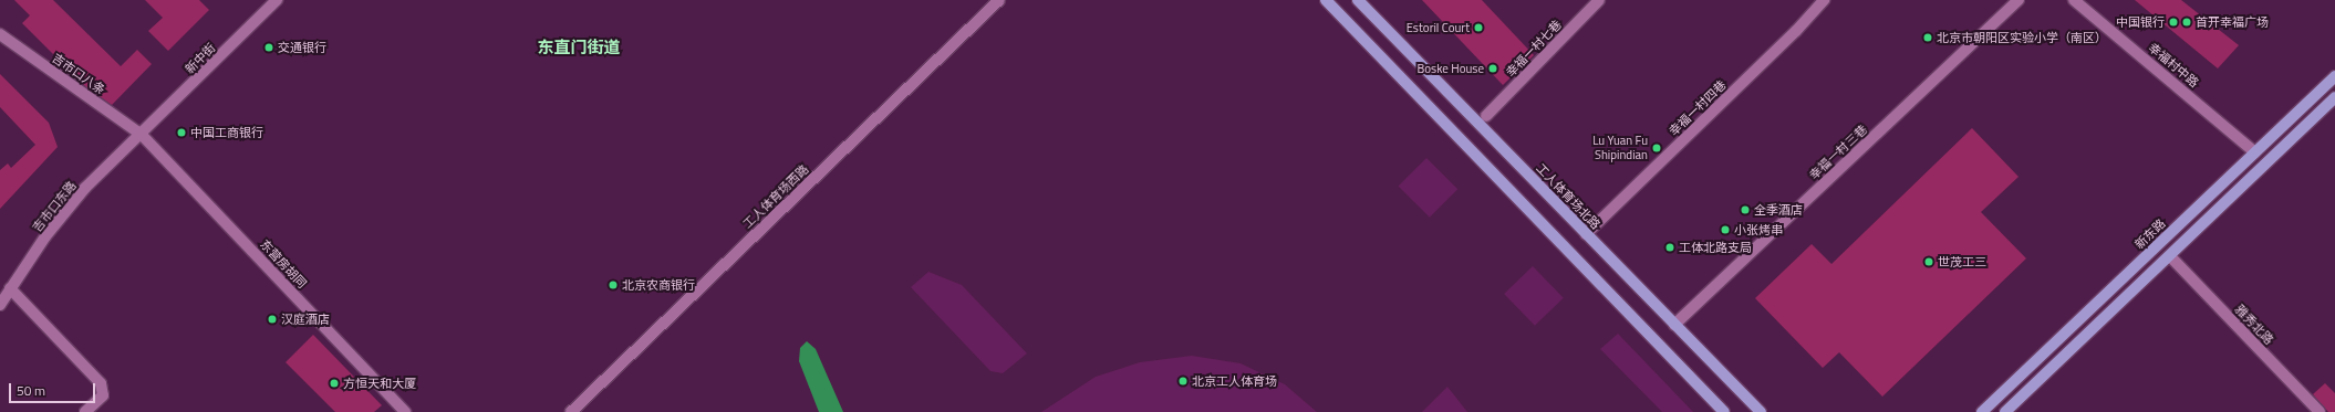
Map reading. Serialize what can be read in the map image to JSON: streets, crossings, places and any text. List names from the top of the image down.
{
  "streets": {
    "main road": ["工人体育场北路", "新东路"],
    "street": [
      "幸福一村七巷",
      "新中街",
      "幸福村中路",
      "吉市口八条",
      "幸福一村四巷",
      "幸福一村三巷",
      "工人体育场西路",
      "吉市口东路",
      "东营房胡同",
      "雅秀北路"
    ]
  },
  "crossings": [
    ["新中街", "吉市口八条"],
    ["新中街", "吉市口东路"],
    ["新中街", "东营房胡同"],
    ["幸福村中路", "新东路"],
    ["吉市口八条", "吉市口东路"],
    ["吉市口八条", "东营房胡同"],
    ["幸福一村四巷", "工人体育场北路"],
    ["幸福一村三巷", "工人体育场北路"],
    ["吉市口东路", "东营房胡同"]
  ],
  "districts": ["东直门街道"],
  "places": [
    "中国银行",
    "首开幸福广场",
    "Estoril Court",
    "北京市朝阳区实验小学（南区）",
    "交通银行",
    "Boske House",
    "中国工商银行",
    "Lu Yuan Fu Shipindian",
    "全季酒店",
    "小张烤串",
    "工体北路支局",
    "世茂工三",
    "北京农商银行",
    "汉庭酒店",
    "北京工人体育场",
    "方恒天和大厦"
  ],
  "scale_bar": "50 m"
}
